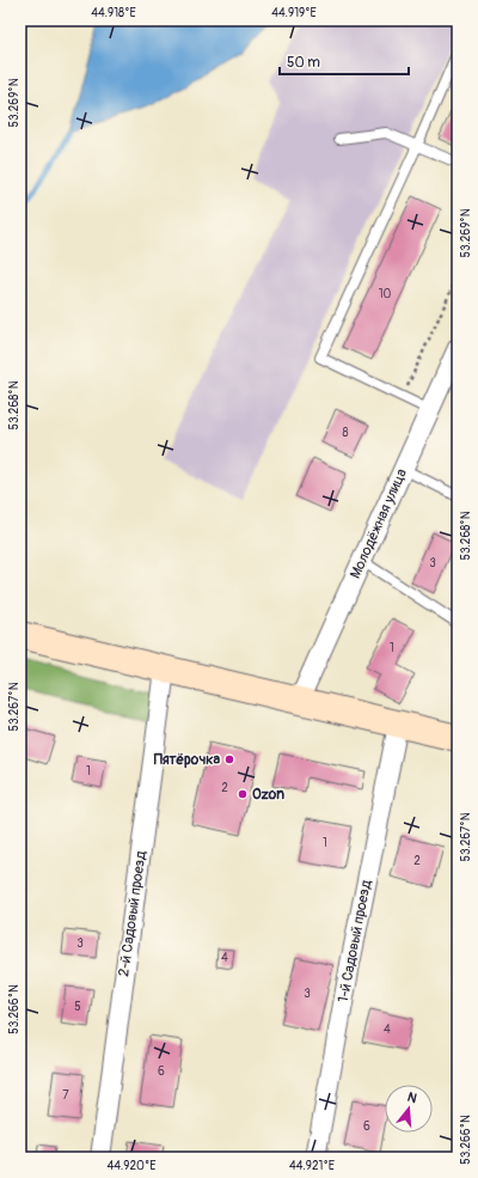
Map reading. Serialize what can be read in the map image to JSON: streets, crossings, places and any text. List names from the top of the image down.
{
  "streets": {
    "street": ["Молодёжная улица", "2-й Садовый проезд", "1-й Садовый проезд"]
  },
  "places": ["Пятёрочка", "Ozon"],
  "house_numbers": [
    "10",
    "8",
    "3",
    "1",
    "1",
    "2",
    "1",
    "2",
    "3",
    "4",
    "3",
    "5",
    "4",
    "6",
    "7",
    "6"
  ],
  "scale_bar": "50 m",
  "north": "top",
  "coordinates": [
    "44.918°E",
    "44.919°E",
    "53.269°N",
    "53.268°N",
    "53.267°N",
    "53.266°N",
    "44.920°E",
    "44.921°E"
  ]
}
